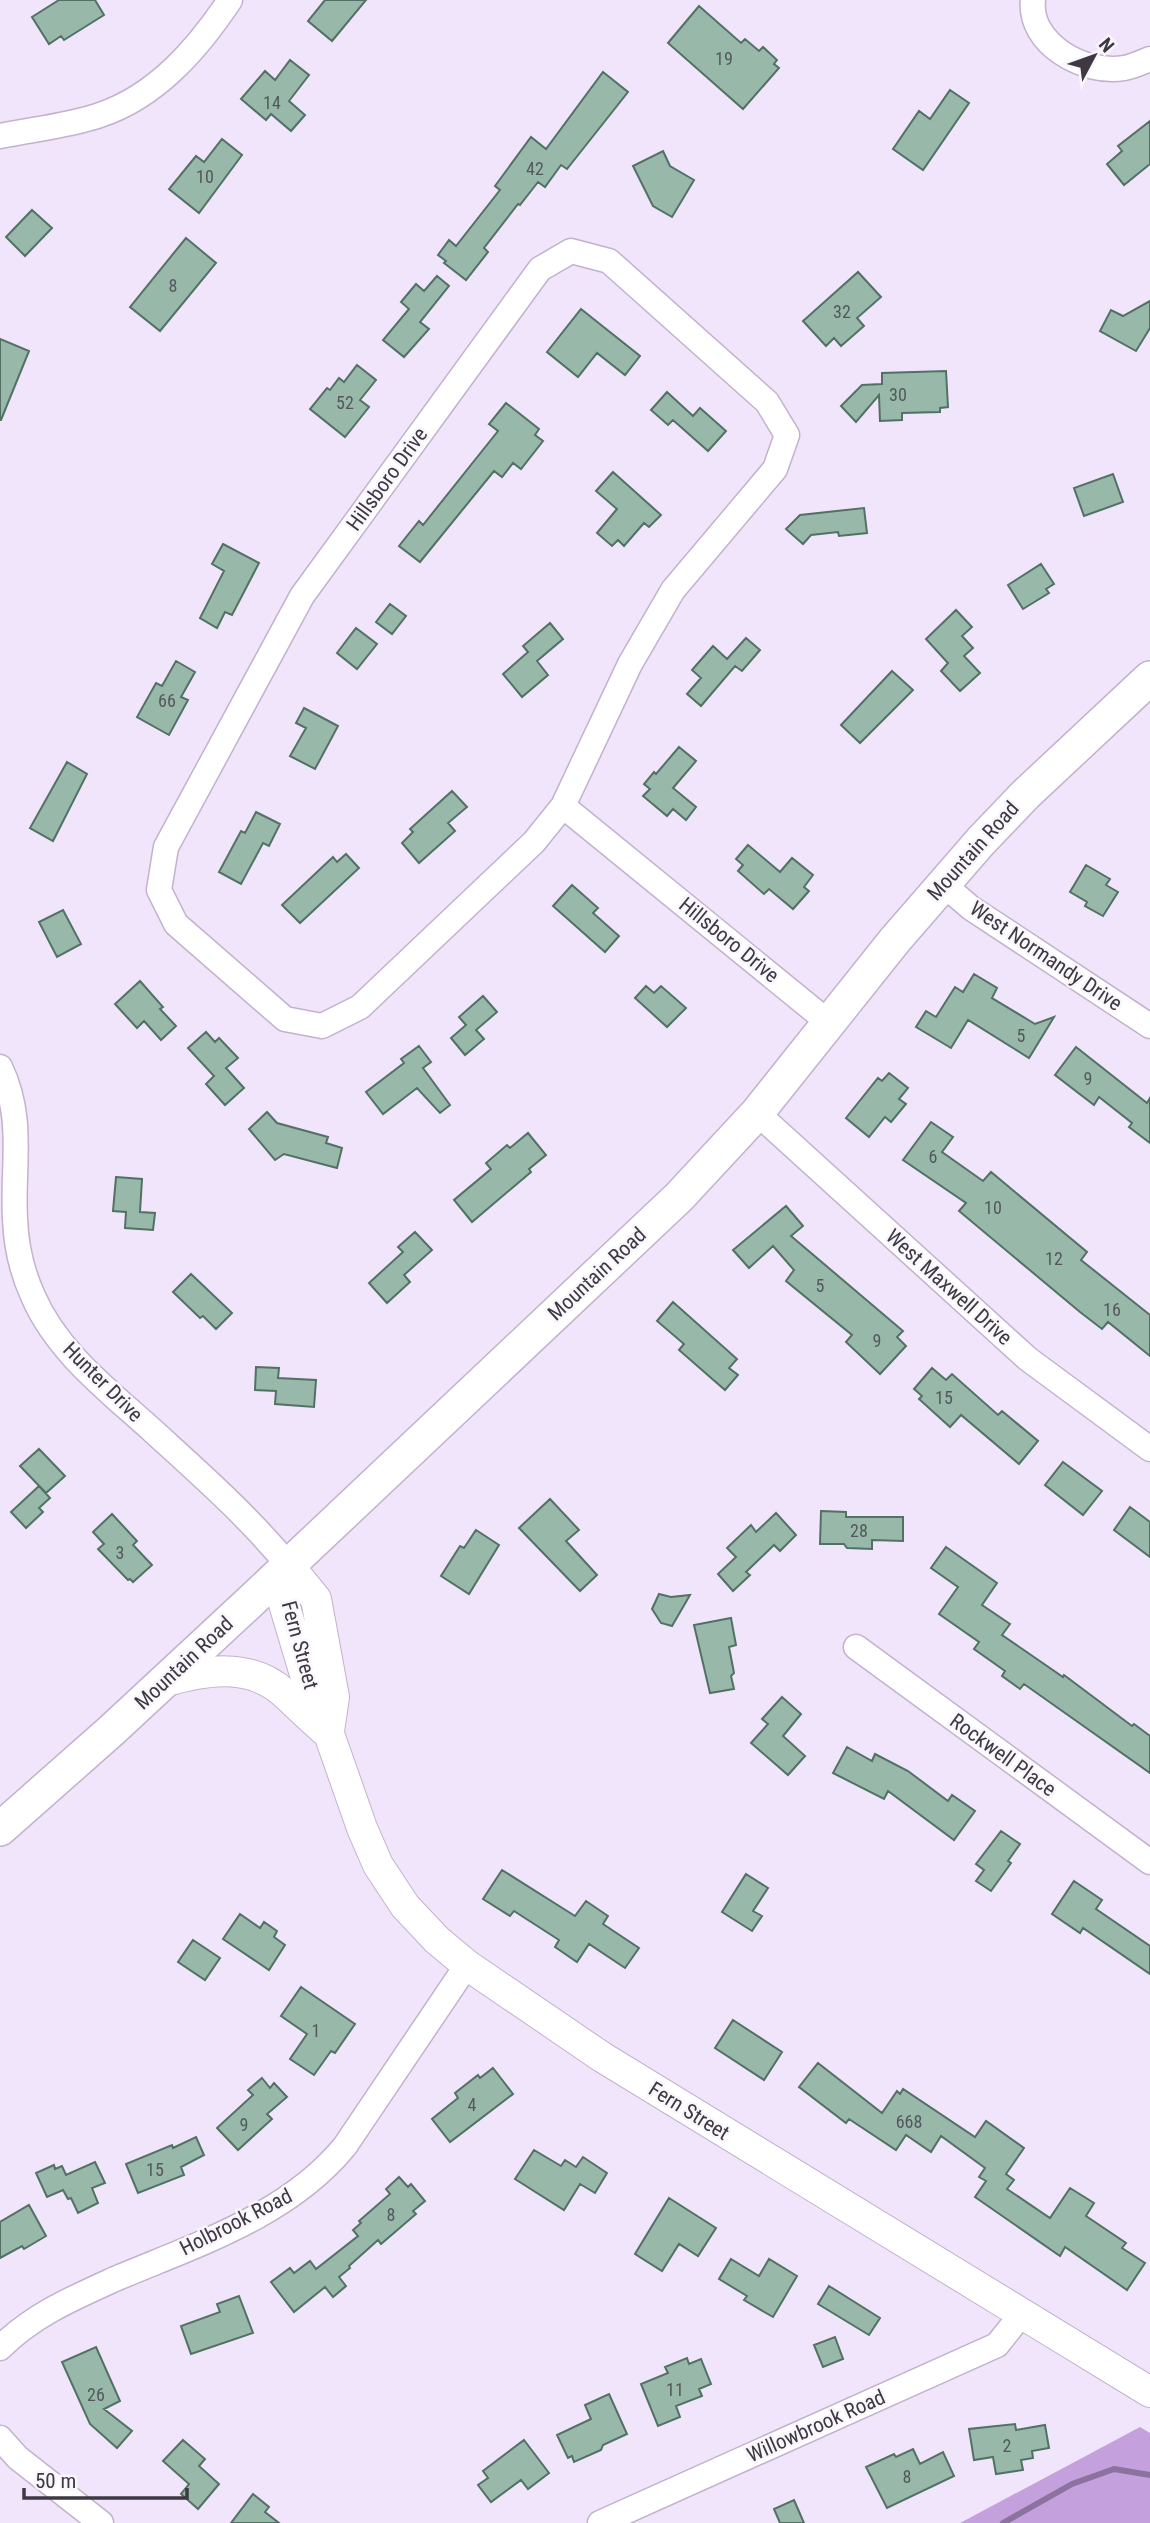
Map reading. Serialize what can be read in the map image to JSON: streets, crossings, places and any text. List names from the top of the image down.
{
  "streets": {
    "main road": ["Mountain Road"],
    "street": [
      "Hillsboro Drive",
      "West Normandy Drive",
      "West Maxwell Drive",
      "Hunter Drive",
      "Fern Street",
      "Rockwell Place",
      "Holbrook Road",
      "Willowbrook Road"
    ]
  },
  "crossings": [
    ["Hillsboro Drive", "Mountain Road"],
    ["Mountain Road", "West Normandy Drive"],
    ["Mountain Road", "West Maxwell Drive"],
    ["Mountain Road", "Hunter Drive"],
    ["Mountain Road", "Fern Street"],
    ["Hunter Drive", "Fern Street"],
    ["Fern Street", "Holbrook Road"],
    ["Fern Street", "Willowbrook Road"]
  ],
  "house_numbers": [
    "19",
    "14",
    "42",
    "10",
    "8",
    "32",
    "30",
    "52",
    "66",
    "5",
    "9",
    "6",
    "10",
    "12",
    "5",
    "16",
    "9",
    "15",
    "28",
    "3",
    "1",
    "4",
    "668",
    "9",
    "15",
    "8",
    "11",
    "26",
    "2",
    "8"
  ],
  "scale_bar": "50 m",
  "north": "top right"
}
